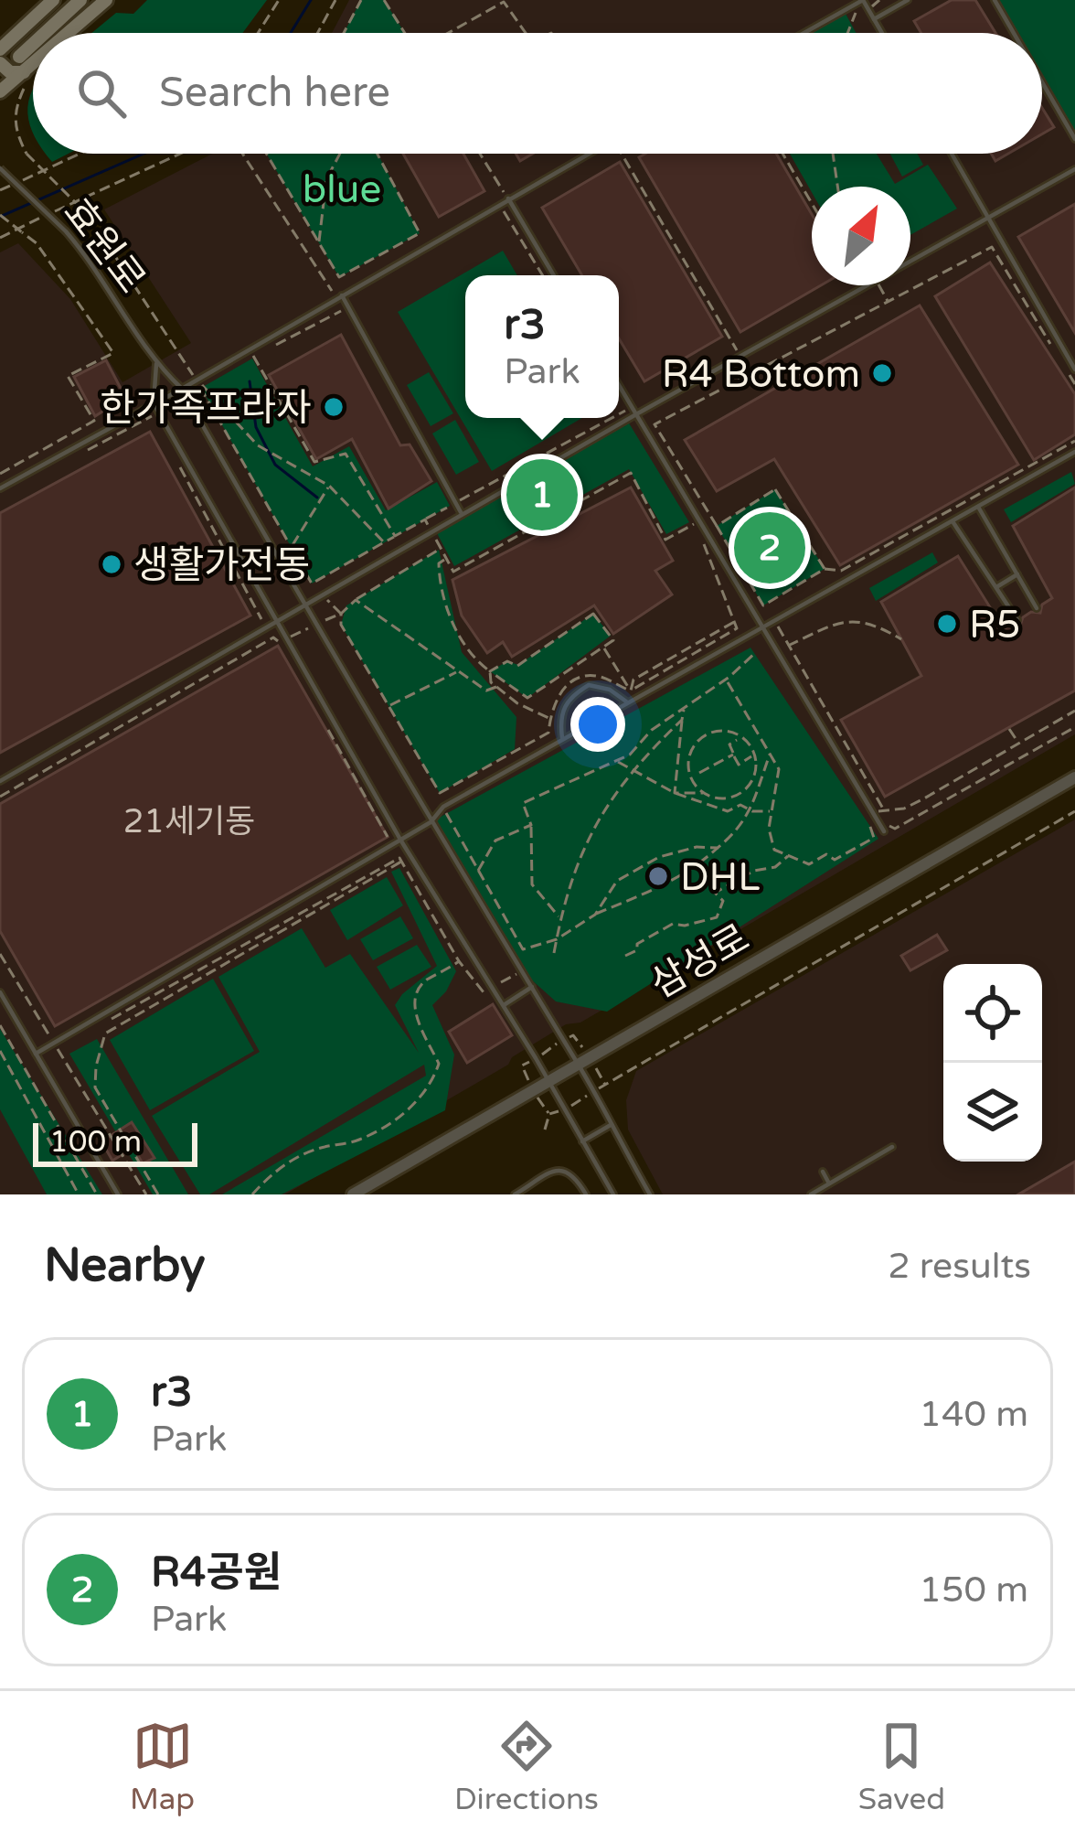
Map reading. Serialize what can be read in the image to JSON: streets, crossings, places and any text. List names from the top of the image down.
{
  "streets": {
    "street": ["삼성로"],
    "lane": ["효원로"]
  },
  "crossings": [
    ["효원로", "삼성로"]
  ],
  "parks": ["blue"],
  "places": [
    "R4 Bottom",
    "한가족프라자",
    "생활가전동",
    "R5",
    "DHL"
  ],
  "house_numbers": ["21세기동"],
  "scale_bar": "100 m",
  "north": "top right",
  "page": {
    "search": "Search here",
    "popup": ["r3", "Park"],
    "pins": ["1", "2"],
    "scale": "100 m",
    "heading": ["Nearby", "2 results"],
    "list": [
      {
        "mark": "1",
        "name": "r3",
        "note": "Park",
        "value": "140 m"
      },
      {
        "mark": "2",
        "name": "R4공원",
        "note": "Park",
        "value": "150 m"
      }
    ],
    "nav": ["Map", "Directions", "Saved"]
  }
}
